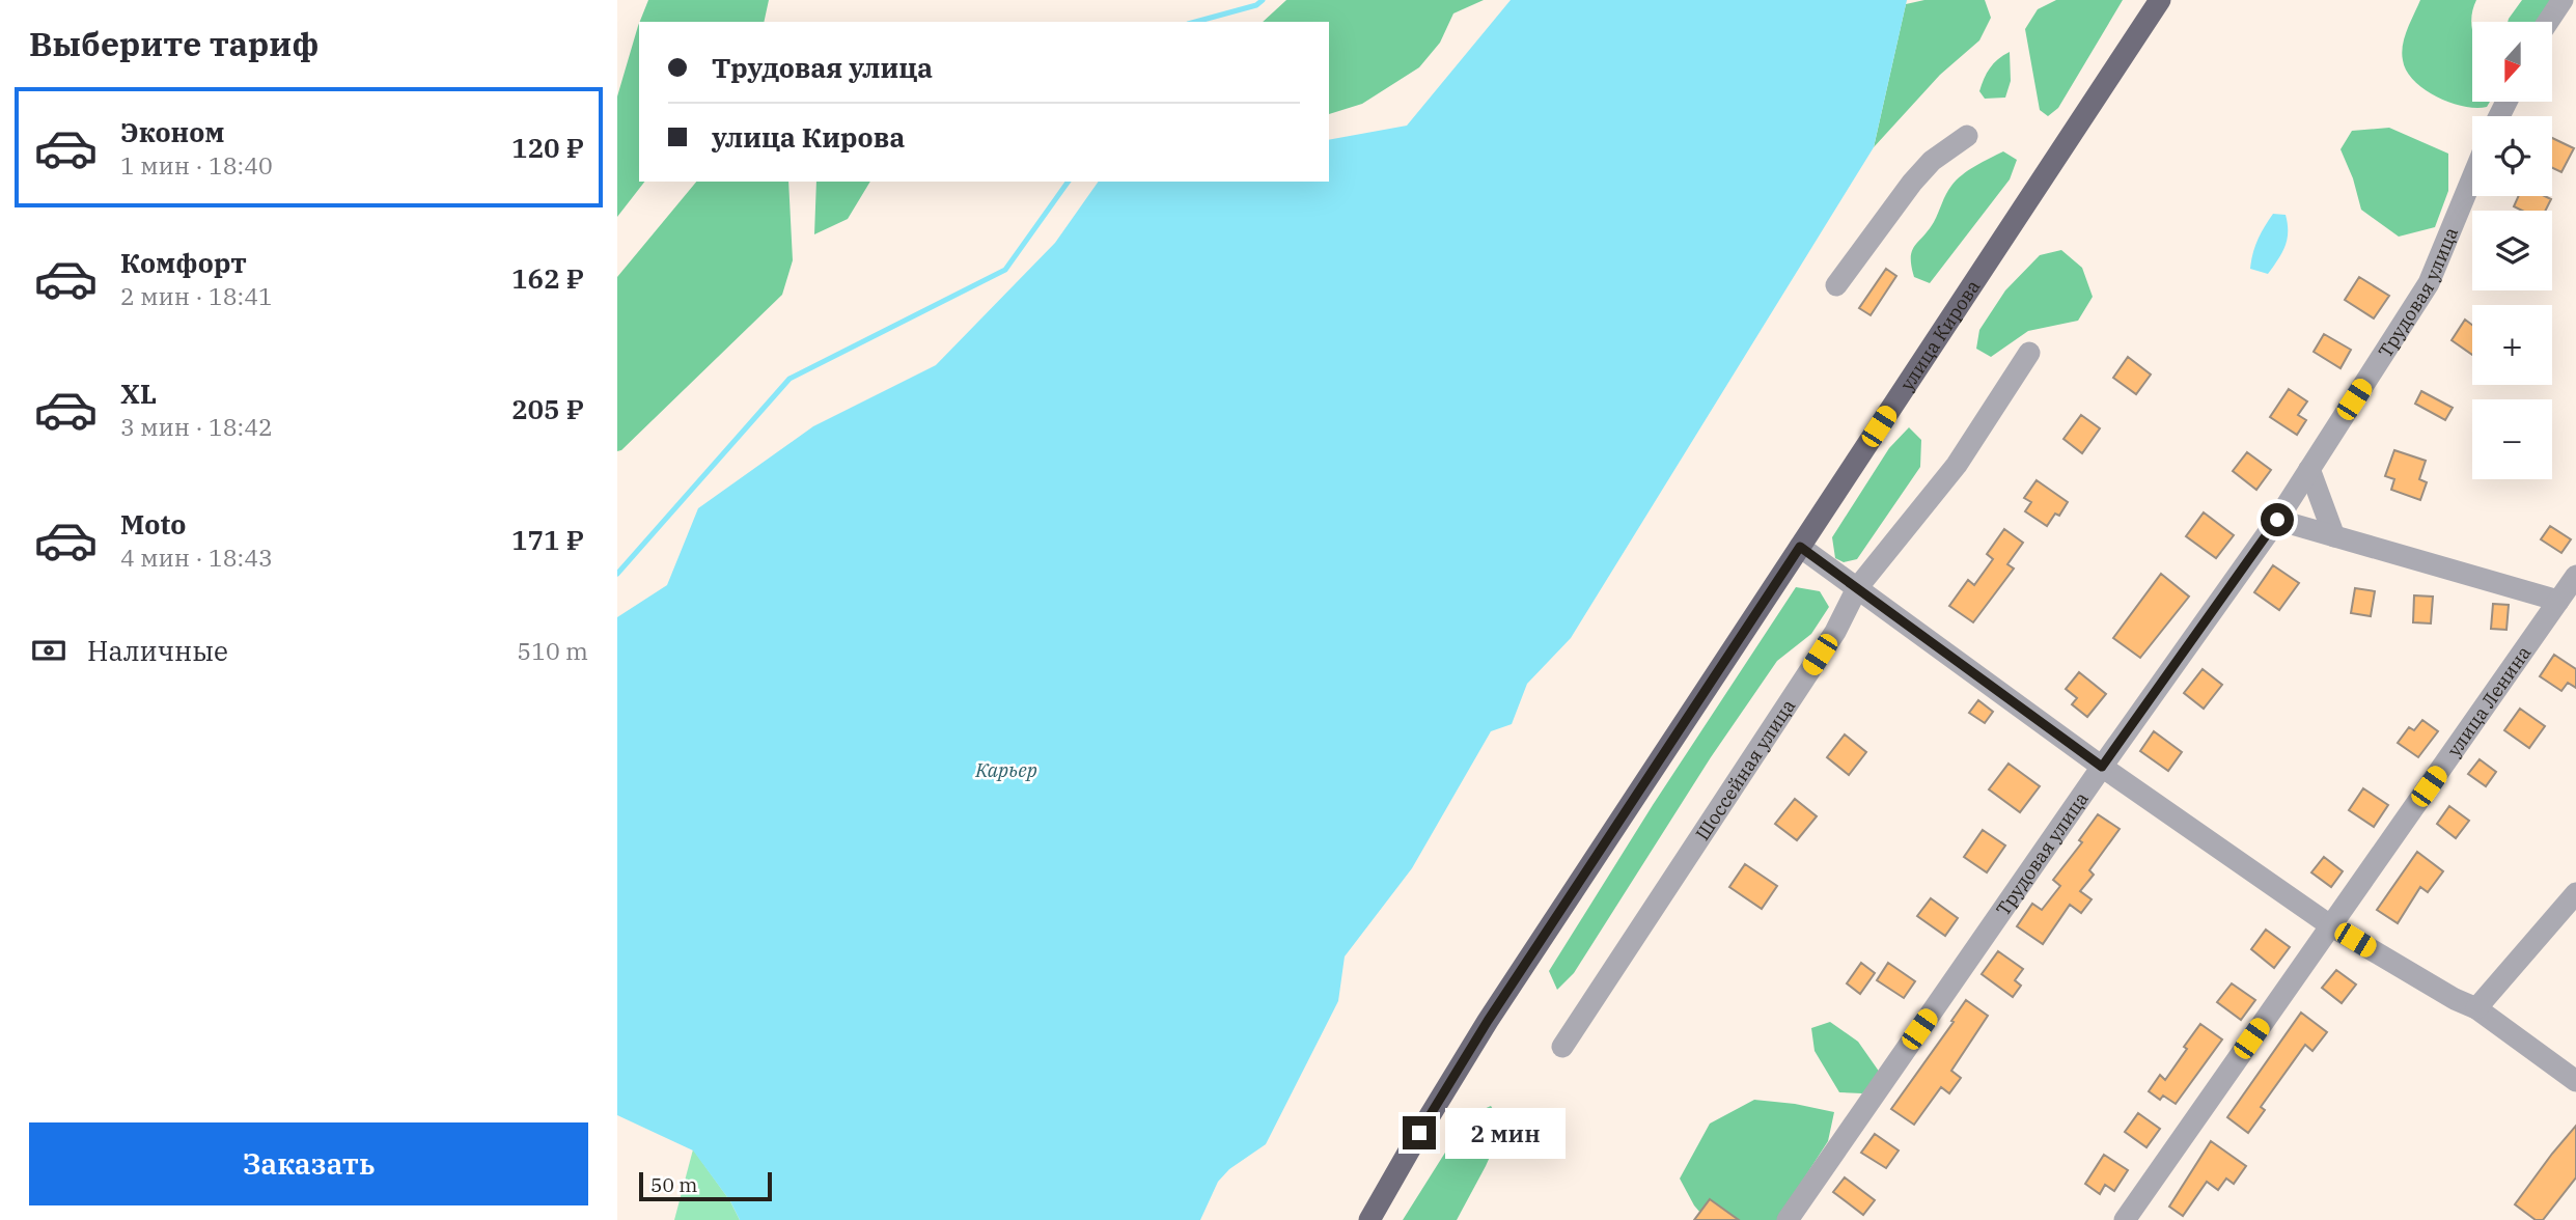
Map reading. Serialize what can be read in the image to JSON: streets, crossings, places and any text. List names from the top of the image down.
{
  "streets": {
    "main road": ["улица Кирова"],
    "street": ["Трудовая улица", "улица Ленина", "Шоссейная улица"]
  },
  "water": ["Карьер"],
  "scale_bar": "50 m",
  "north": "bottom",
  "page": {
    "heading": "Выберите тариф",
    "map_buttons": ["+", "−"],
    "banner": ["Трудовая улица", "улица Кирова"],
    "list": [
      {
        "name": "Эконом",
        "note": "1 мин · 18:40",
        "value": "120 ₽"
      },
      {
        "name": "Комфорт",
        "note": "2 мин · 18:41",
        "value": "162 ₽"
      },
      {
        "name": "XL",
        "note": "3 мин · 18:42",
        "value": "205 ₽"
      },
      {
        "name": "Moto",
        "note": "4 мин · 18:43",
        "value": "171 ₽"
      }
    ],
    "pay": ["Наличные", "510 m"],
    "buttons": "Заказать",
    "bubble": "2 мин",
    "scale": "50 m"
  }
}
